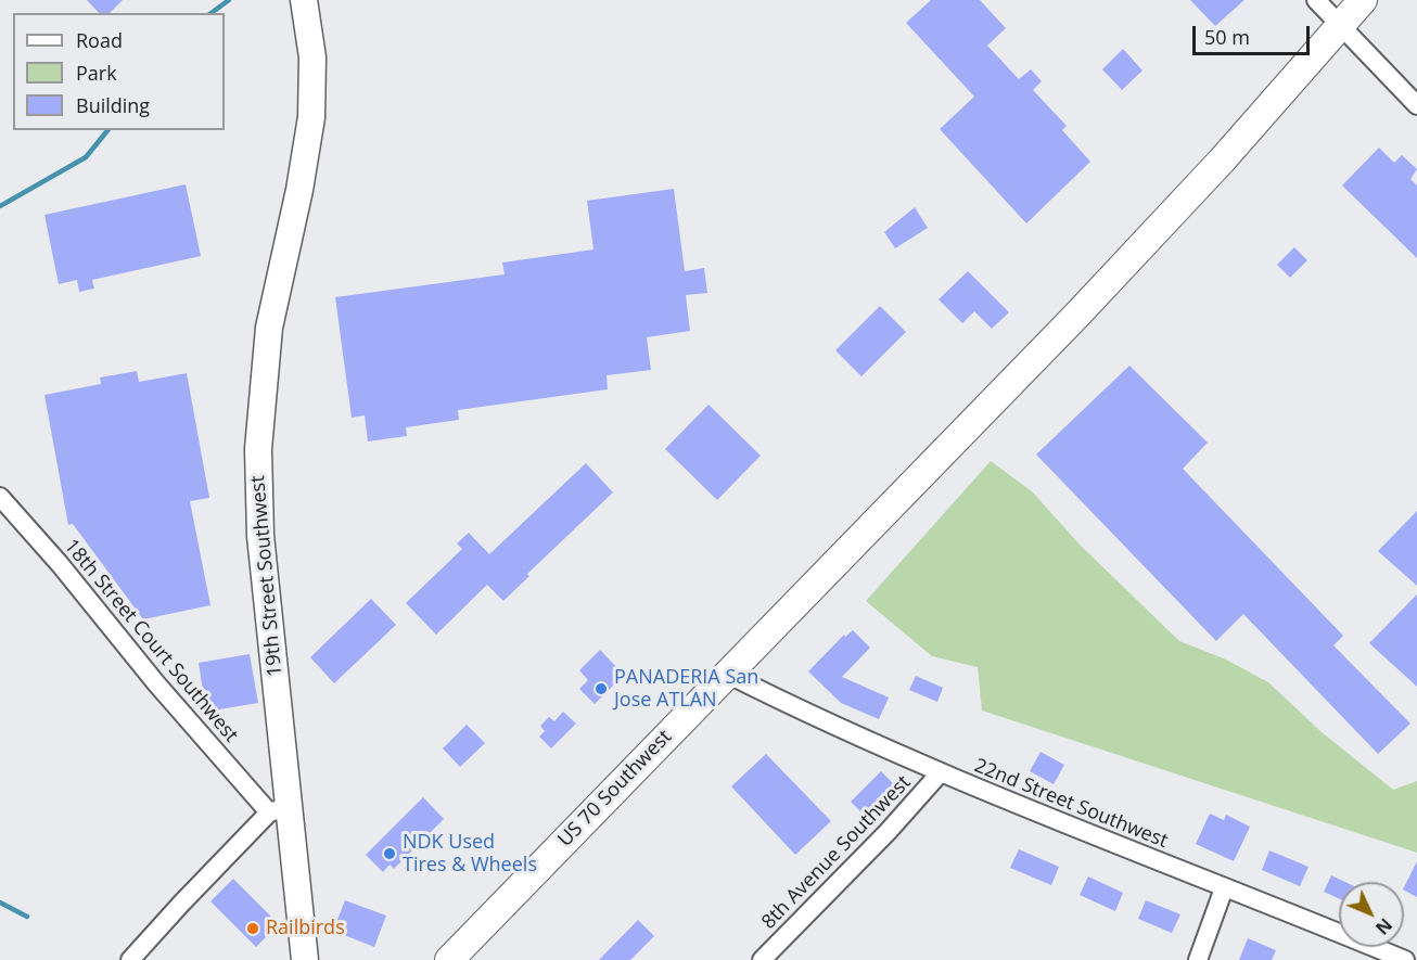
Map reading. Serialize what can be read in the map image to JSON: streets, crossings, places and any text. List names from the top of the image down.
{
  "streets": {
    "main road": ["US 70 Southwest"],
    "street": [
      "19th Street Southwest",
      "18th Street Court Southwest",
      "22nd Street Southwest",
      "8th Avenue Southwest"
    ]
  },
  "crossings": [
    ["19th Street Southwest", "18th Street Court Southwest"],
    ["US 70 Southwest", "22nd Street Southwest"],
    ["22nd Street Southwest", "8th Avenue Southwest"]
  ],
  "places": ["PANADERIA San Jose ATLAN", "NDK Used Tires & Wheels", "Railbirds"],
  "legend": ["Road", "Park", "Building"],
  "scale_bar": "50 m",
  "north": "bottom right"
}
